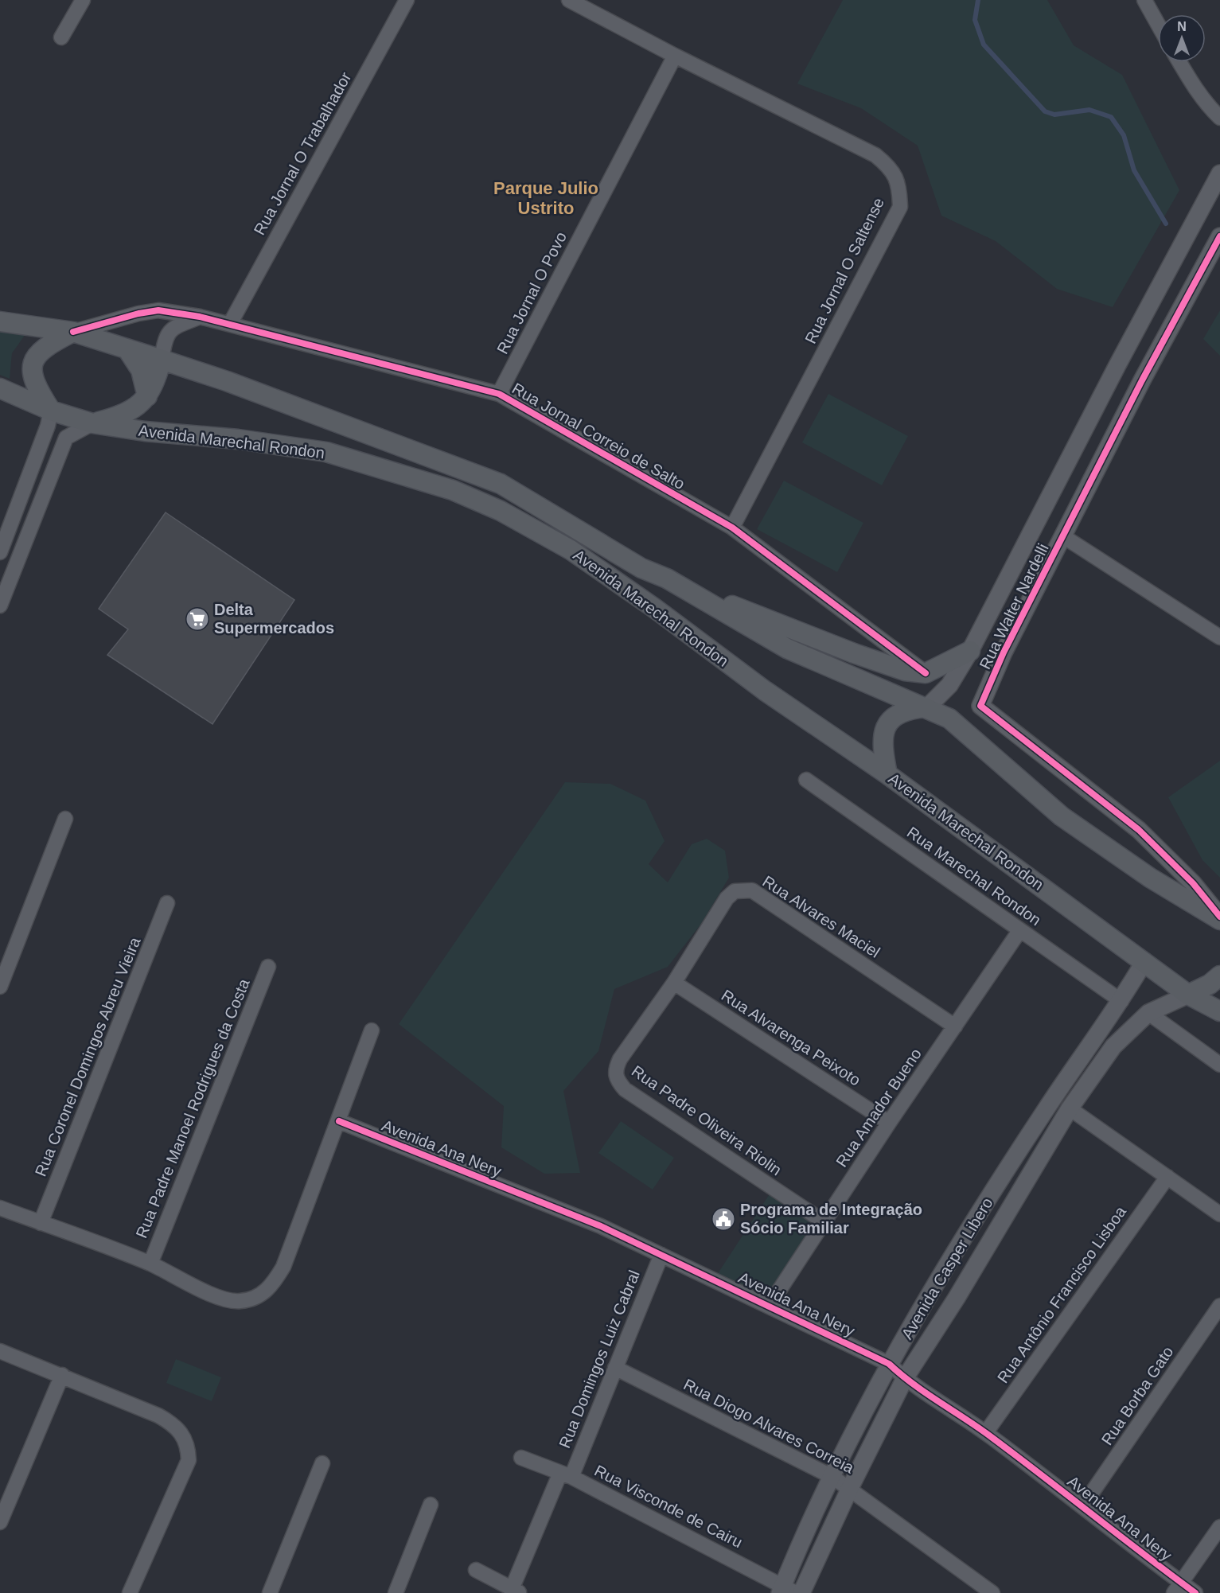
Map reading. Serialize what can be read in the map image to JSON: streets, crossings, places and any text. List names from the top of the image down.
{
  "streets": {
    "main road": ["Avenida Marechal Rondon"],
    "street": [
      "Rua Jornal O Trabalhador",
      "Rua Jornal O Saltense",
      "Rua Jornal O Povo",
      "Rua Jornal Correio de Salto",
      "Rua Walter Nardelli",
      "Rua Marechal Rondon",
      "Rua Alvares Maciel",
      "Rua Alvarenga Peixoto",
      "Rua Coronel Domingos Abreu Vieira",
      "Rua Amador Bueno",
      "Rua Padre Manoel Rodrigues da Costa",
      "Rua Padre Oliveira Riolin",
      "Avenida Ana Nery",
      "Avenida Casper Libero",
      "Rua Antônio Francisco Lisboa",
      "Rua Domingos Luiz Cabral",
      "Rua Borba Gato",
      "Rua Diogo Alvares Correia",
      "Rua Visconde de Cairu"
    ]
  },
  "crossings": [
    ["Rua Jornal O Trabalhador", "Rua Jornal Correio de Salto"],
    ["Rua Jornal O Saltense", "Rua Jornal O Povo"],
    ["Rua Jornal O Saltense", "Rua Jornal Correio de Salto"],
    ["Rua Jornal O Povo", "Rua Jornal Correio de Salto"],
    ["Rua Jornal Correio de Salto", "Avenida Marechal Rondon"],
    ["Avenida Marechal Rondon", "Rua Walter Nardelli"],
    ["Avenida Marechal Rondon", "Avenida Casper Libero"],
    ["Rua Marechal Rondon", "Rua Amador Bueno"],
    ["Rua Marechal Rondon", "Avenida Casper Libero"],
    ["Rua Alvares Maciel", "Rua Alvarenga Peixoto"],
    ["Rua Alvares Maciel", "Rua Amador Bueno"],
    ["Rua Alvares Maciel", "Rua Padre Oliveira Riolin"],
    ["Rua Alvarenga Peixoto", "Rua Amador Bueno"],
    ["Rua Alvarenga Peixoto", "Rua Padre Oliveira Riolin"],
    ["Rua Amador Bueno", "Rua Padre Oliveira Riolin"],
    ["Rua Amador Bueno", "Avenida Ana Nery"],
    ["Avenida Ana Nery", "Avenida Casper Libero"],
    ["Avenida Ana Nery", "Rua Antônio Francisco Lisboa"],
    ["Avenida Ana Nery", "Rua Domingos Luiz Cabral"],
    ["Avenida Ana Nery", "Rua Borba Gato"],
    ["Avenida Casper Libero", "Rua Diogo Alvares Correia"],
    ["Avenida Casper Libero", "Rua Visconde de Cairu"],
    ["Rua Domingos Luiz Cabral", "Rua Diogo Alvares Correia"],
    ["Rua Domingos Luiz Cabral", "Rua Visconde de Cairu"]
  ],
  "districts": ["Parque Julio Ustrito"],
  "places": {
    "supermarket": ["Delta Supermercados"],
    "public building": ["Programa de Integração Sócio Familiar"]
  },
  "north": "top"
}
